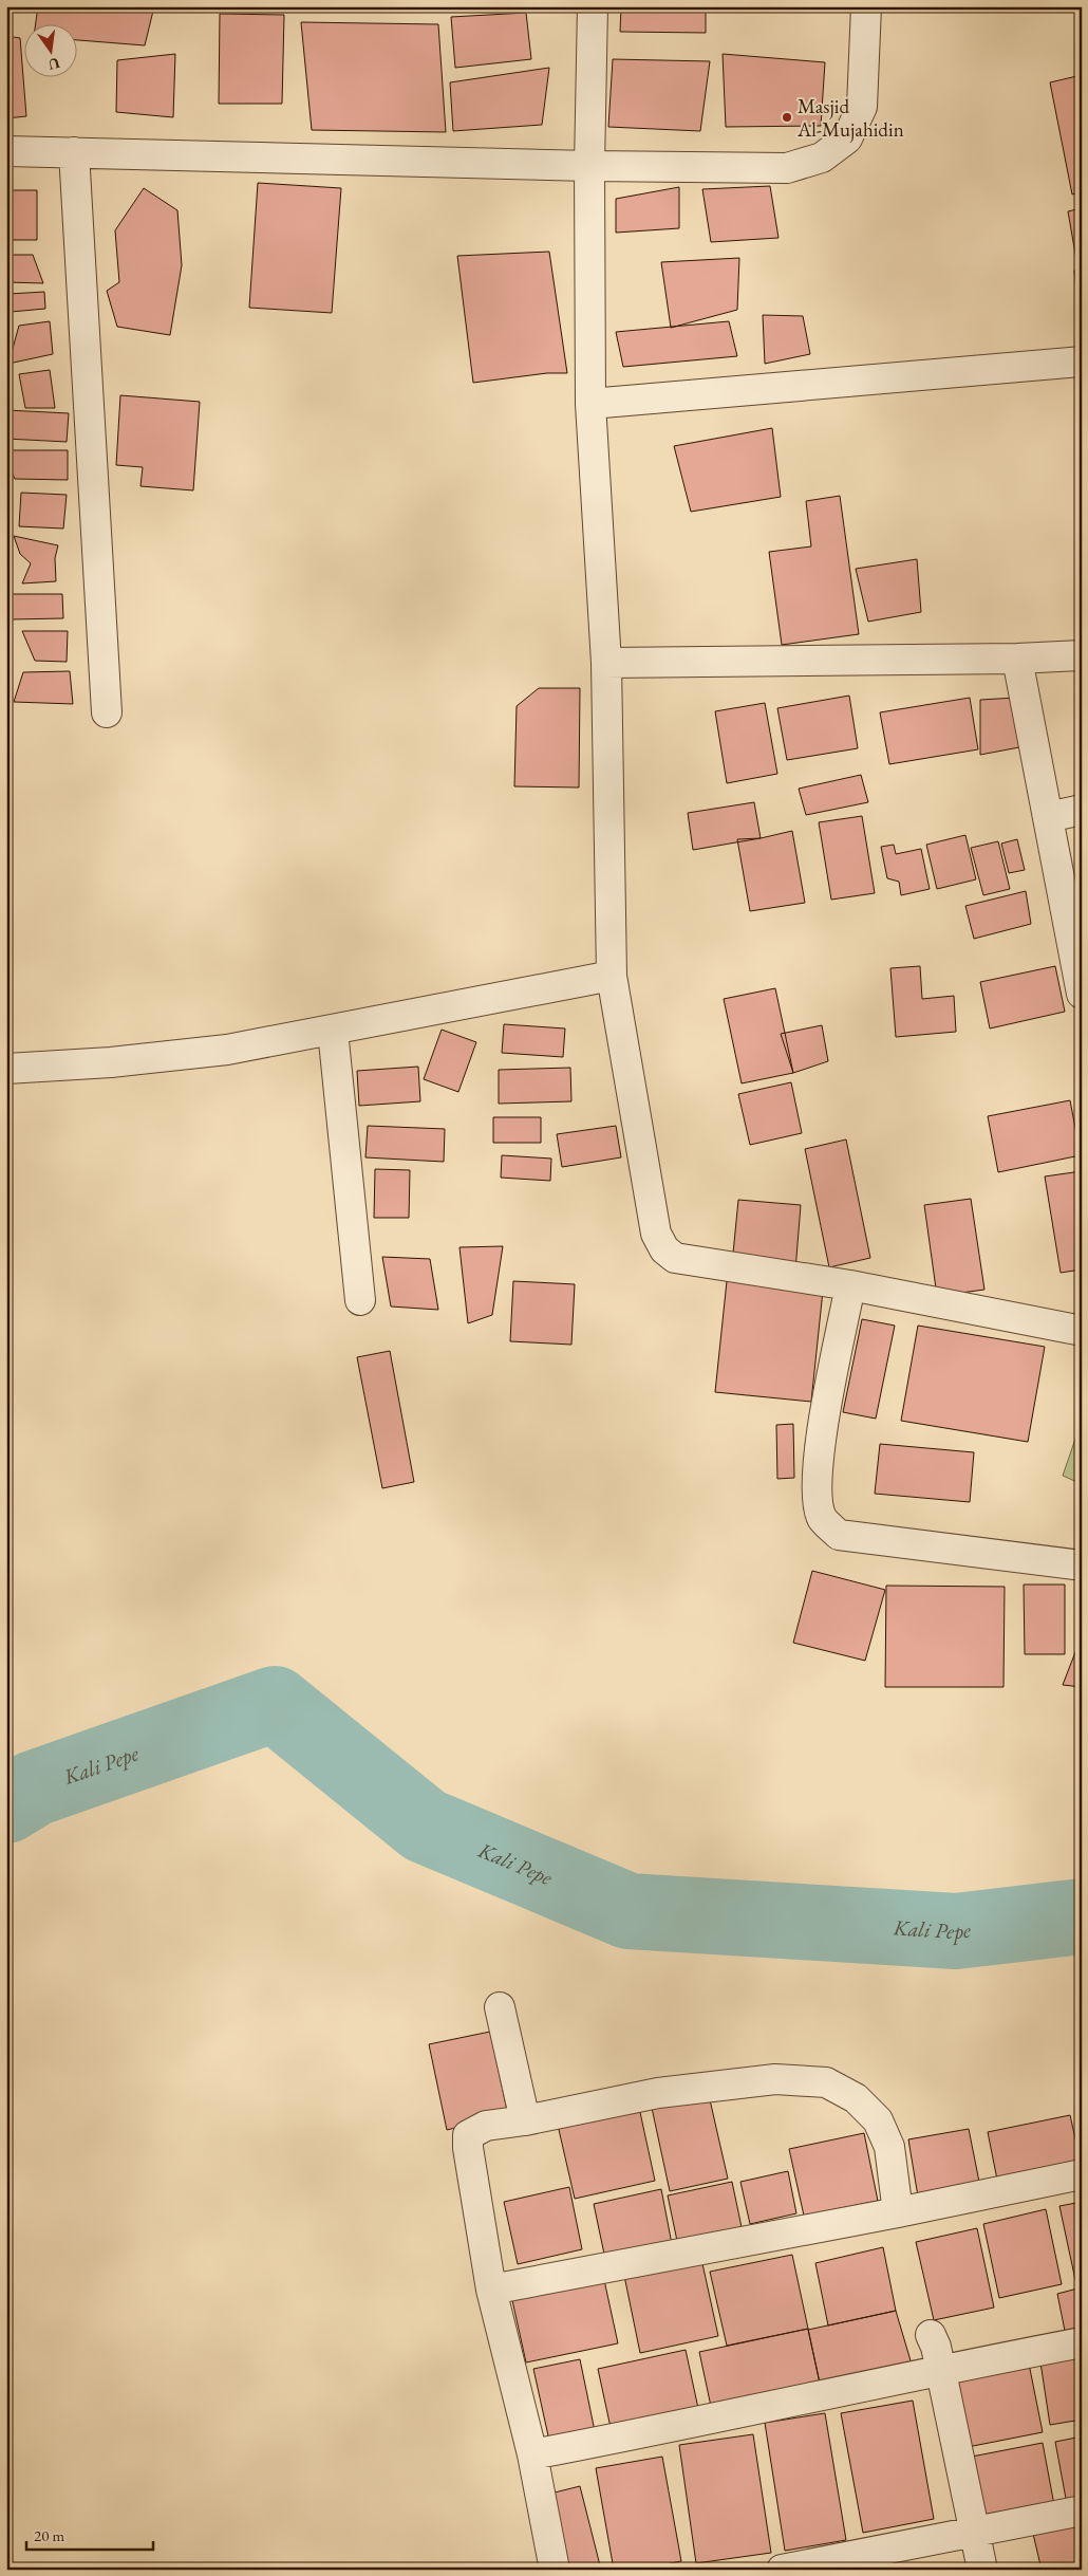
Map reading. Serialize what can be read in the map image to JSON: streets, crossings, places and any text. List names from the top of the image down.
{
  "water": ["Kali Pepe"],
  "places": ["Masjid Al-Mujahidin"],
  "scale_bar": "20 m",
  "north": "bottom"
}
